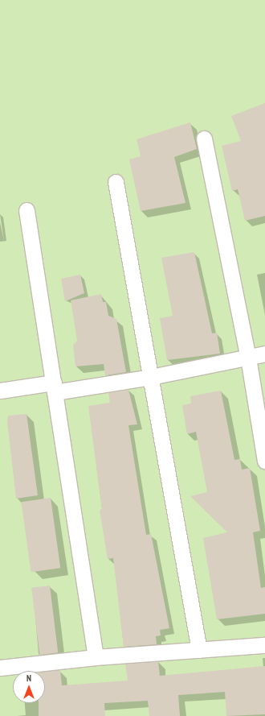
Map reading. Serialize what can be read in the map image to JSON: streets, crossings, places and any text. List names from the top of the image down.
{
  "north": "top"
}
